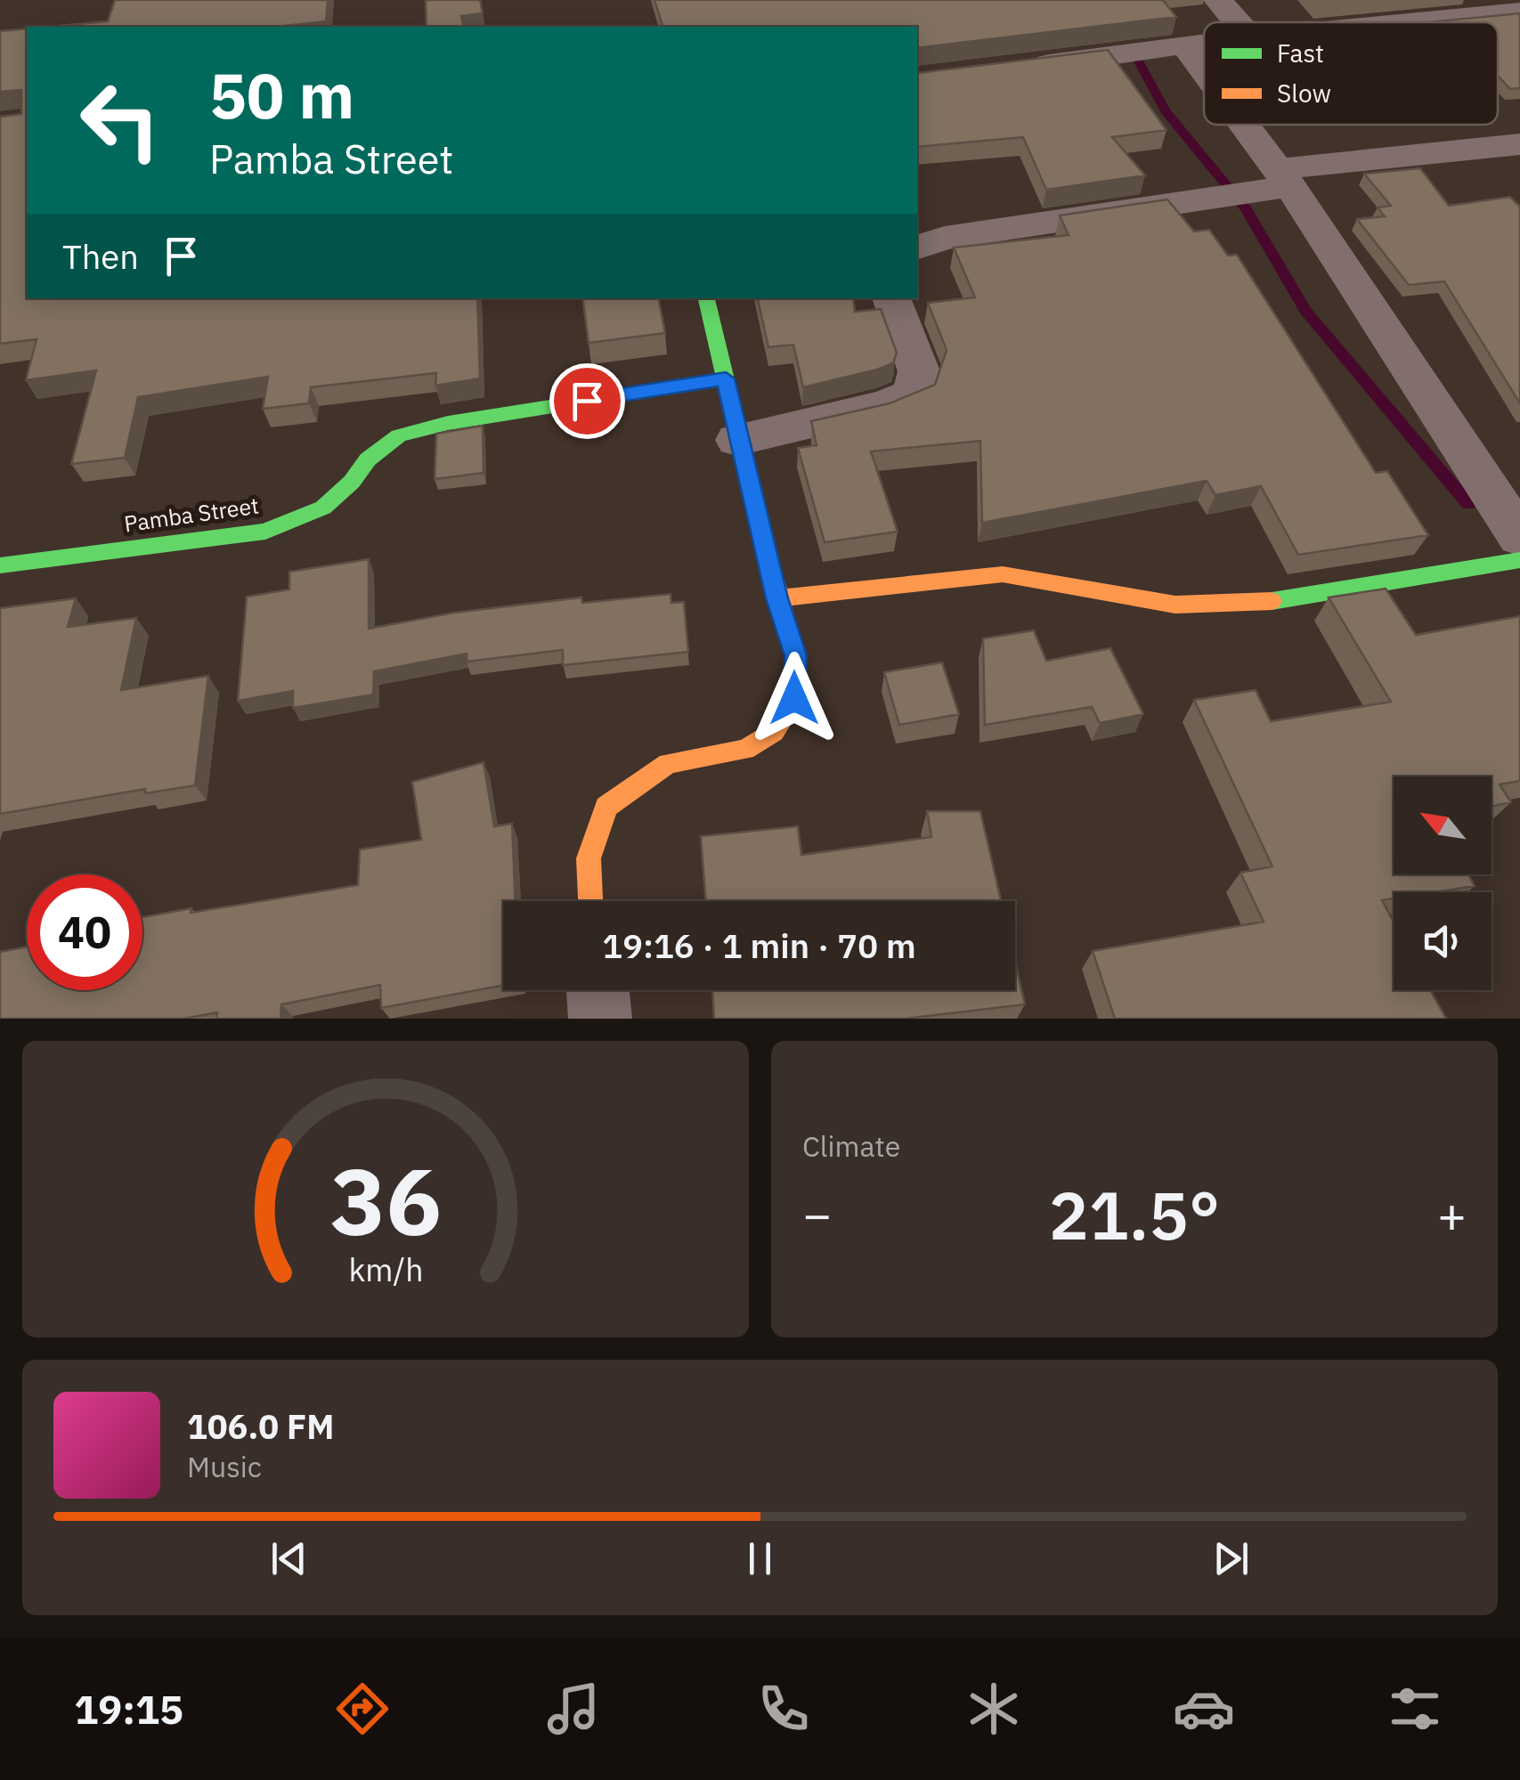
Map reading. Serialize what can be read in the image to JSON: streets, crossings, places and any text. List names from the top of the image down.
{
  "streets": {
    "street": ["Pamba Street"]
  },
  "legend": ["Fast", "Slow"],
  "north": "top left",
  "page": {
    "turn": ["50 m", "Pamba Street"],
    "then": "Then",
    "limit": "40",
    "trip": "19:16 · 1 min · 70 m",
    "tile": "Climate",
    "heat": ["−", "21.5°", "+"],
    "song": ["106.0 FM", "Music"],
    "tabs": "19:15",
    "gauge": ["36", "km/h"]
  }
}
